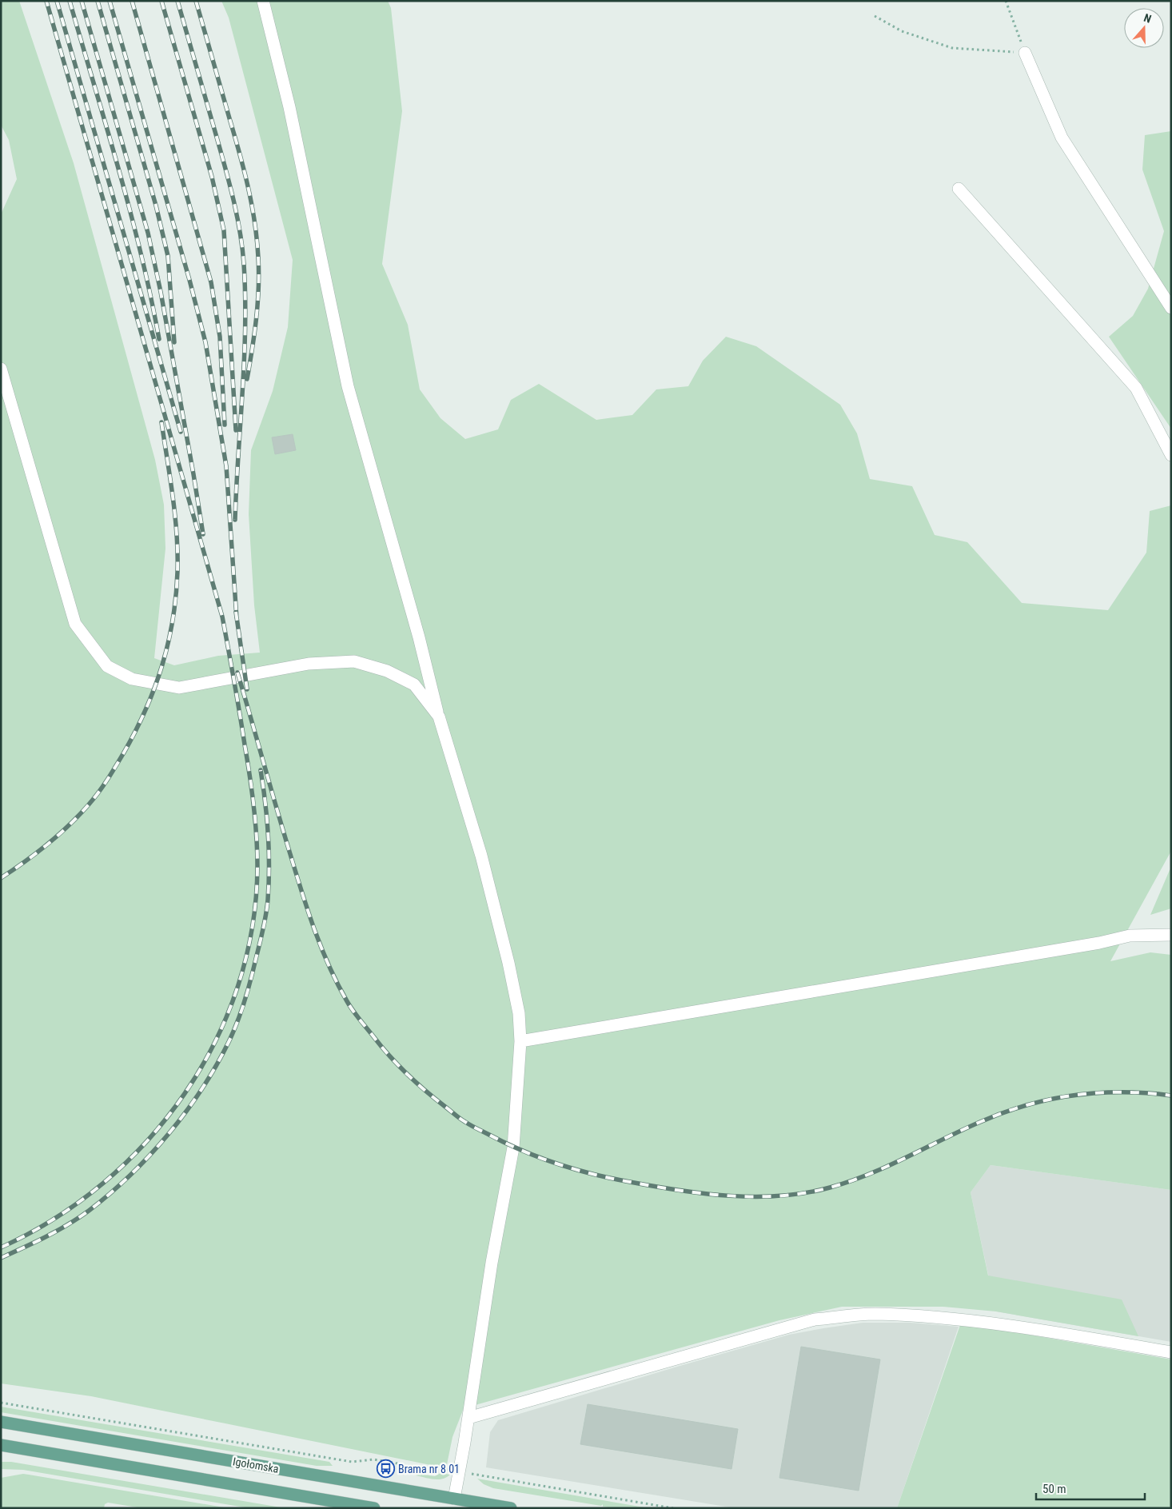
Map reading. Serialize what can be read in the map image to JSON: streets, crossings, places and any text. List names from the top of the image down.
{
  "streets": {
    "main road": ["Igołomska"]
  },
  "places": {
    "bus stop": ["Brama nr 8 01"]
  },
  "scale_bar": "50 m",
  "north": "top"
}
